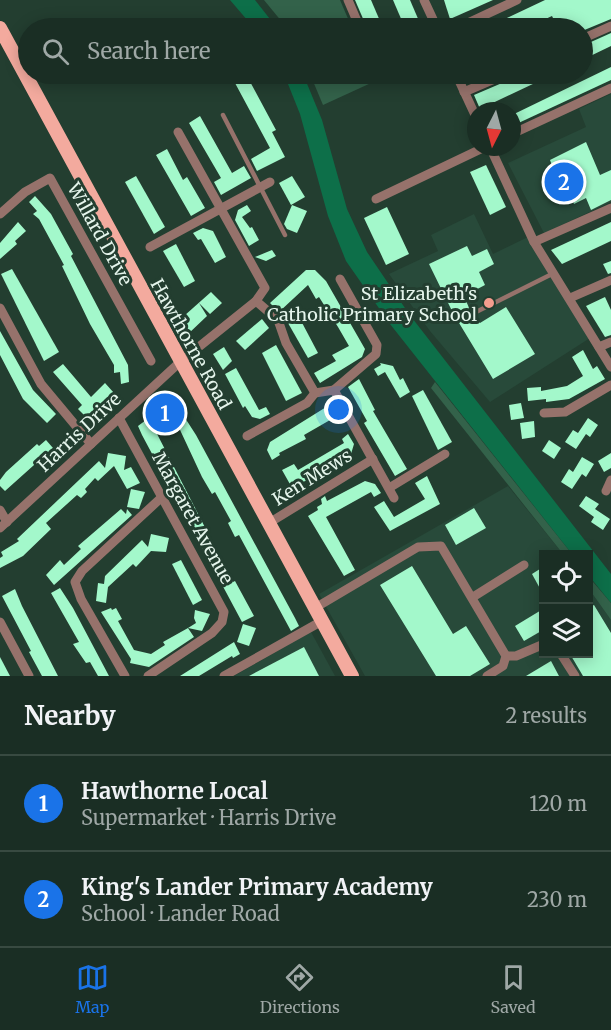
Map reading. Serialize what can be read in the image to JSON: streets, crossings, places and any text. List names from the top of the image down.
{
  "streets": {
    "main road": ["Hawthorne Road"],
    "street": [
      "Willard Drive",
      "Harris Drive",
      "Ken Mews",
      "Margaret Avenue"
    ]
  },
  "crossings": [
    ["Hawthorne Road", "Harris Drive"],
    ["Hawthorne Road", "Ken Mews"],
    ["Harris Drive", "Margaret Avenue"]
  ],
  "places": ["St Elizabeth's Catholic Primary School"],
  "north": "bottom",
  "page": {
    "search": "Search here",
    "pins": ["2", "1"],
    "heading": ["Nearby", "2 results"],
    "list": [
      {
        "mark": "1",
        "name": "Hawthorne Local",
        "note": "Supermarket · Harris Drive",
        "value": "120 m"
      },
      {
        "mark": "2",
        "name": "King's Lander Primary Academy",
        "note": "School · Lander Road",
        "value": "230 m"
      }
    ],
    "nav": ["Map", "Directions", "Saved"]
  }
}
